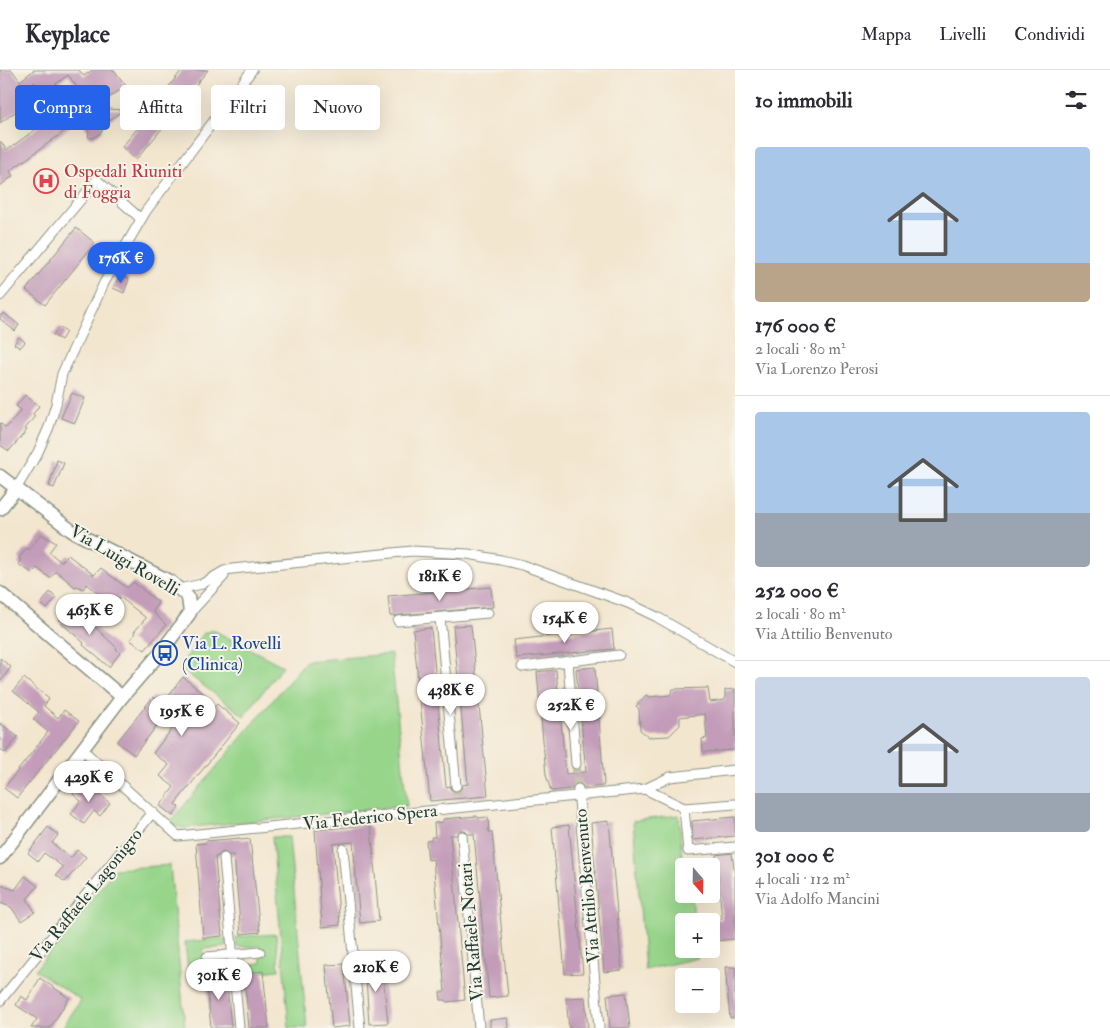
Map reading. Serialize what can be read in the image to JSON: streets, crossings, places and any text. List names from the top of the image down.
{
  "streets": {
    "street": [
      "Via Luigi Rovelli",
      "Via Federico Spera",
      "Via Attilio Benvenuto",
      "Via Raffaele Lagonigro",
      "Via Raffaele Notari"
    ]
  },
  "crossings": [
    ["Via Luigi Rovelli", "Via Federico Spera"],
    ["Via Federico Spera", "Via Attilio Benvenuto"],
    ["Via Federico Spera", "Via Raffaele Lagonigro"]
  ],
  "places": {
    "hospital": ["Ospedali Riuniti di Foggia"],
    "bus stop": ["Via L. Rovelli (Clinica)"]
  },
  "north": "bottom",
  "page": {
    "header": "Keyplace",
    "nav": ["Mappa", "Livelli", "Condividi"],
    "heading": "10 immobili",
    "chip": [
      "Compra",
      "Affitta",
      "Filtri",
      "Nuovo"
    ],
    "list": [
      {
        "name": "176 000 €",
        "note": "2 locali · 80 m² · Via Lorenzo Perosi"
      },
      {
        "name": "252 000 €",
        "note": "2 locali · 80 m² · Via Attilio Benvenuto"
      },
      {
        "name": "301 000 €",
        "note": "4 locali · 112 m² · Via Adolfo Mancini"
      }
    ],
    "price": [
      "176K €",
      "181K €",
      "463K €",
      "154K €",
      "438K €",
      "252K €",
      "195K €",
      "429K €",
      "210K €",
      "301K €"
    ],
    "map_buttons": ["+", "−"]
  }
}
